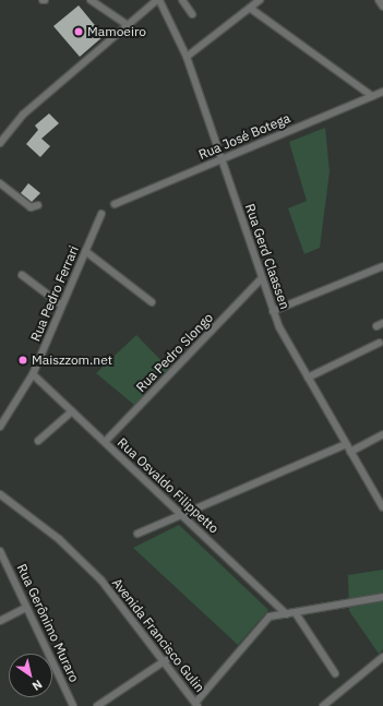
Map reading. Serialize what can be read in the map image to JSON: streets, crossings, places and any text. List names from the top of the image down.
{
  "streets": {
    "street": [
      "Rua José Botega",
      "Rua Gerd Claassen",
      "Rua Pedro Ferrari",
      "Rua Pedro Slongo",
      "Rua Osvaldo Filippetto",
      "Rua Gerônimo Muraro",
      "Avenida Francisco Gulin"
    ]
  },
  "crossings": [
    ["Rua José Botega", "Rua Gerd Claassen"],
    ["Rua Gerd Claassen", "Rua Pedro Slongo"],
    ["Rua Pedro Ferrari", "Rua Osvaldo Filippetto"],
    ["Rua Pedro Slongo", "Rua Osvaldo Filippetto"]
  ],
  "places": ["Mamoeiro", "Maiszzom.net"],
  "north": "bottom right"
}
